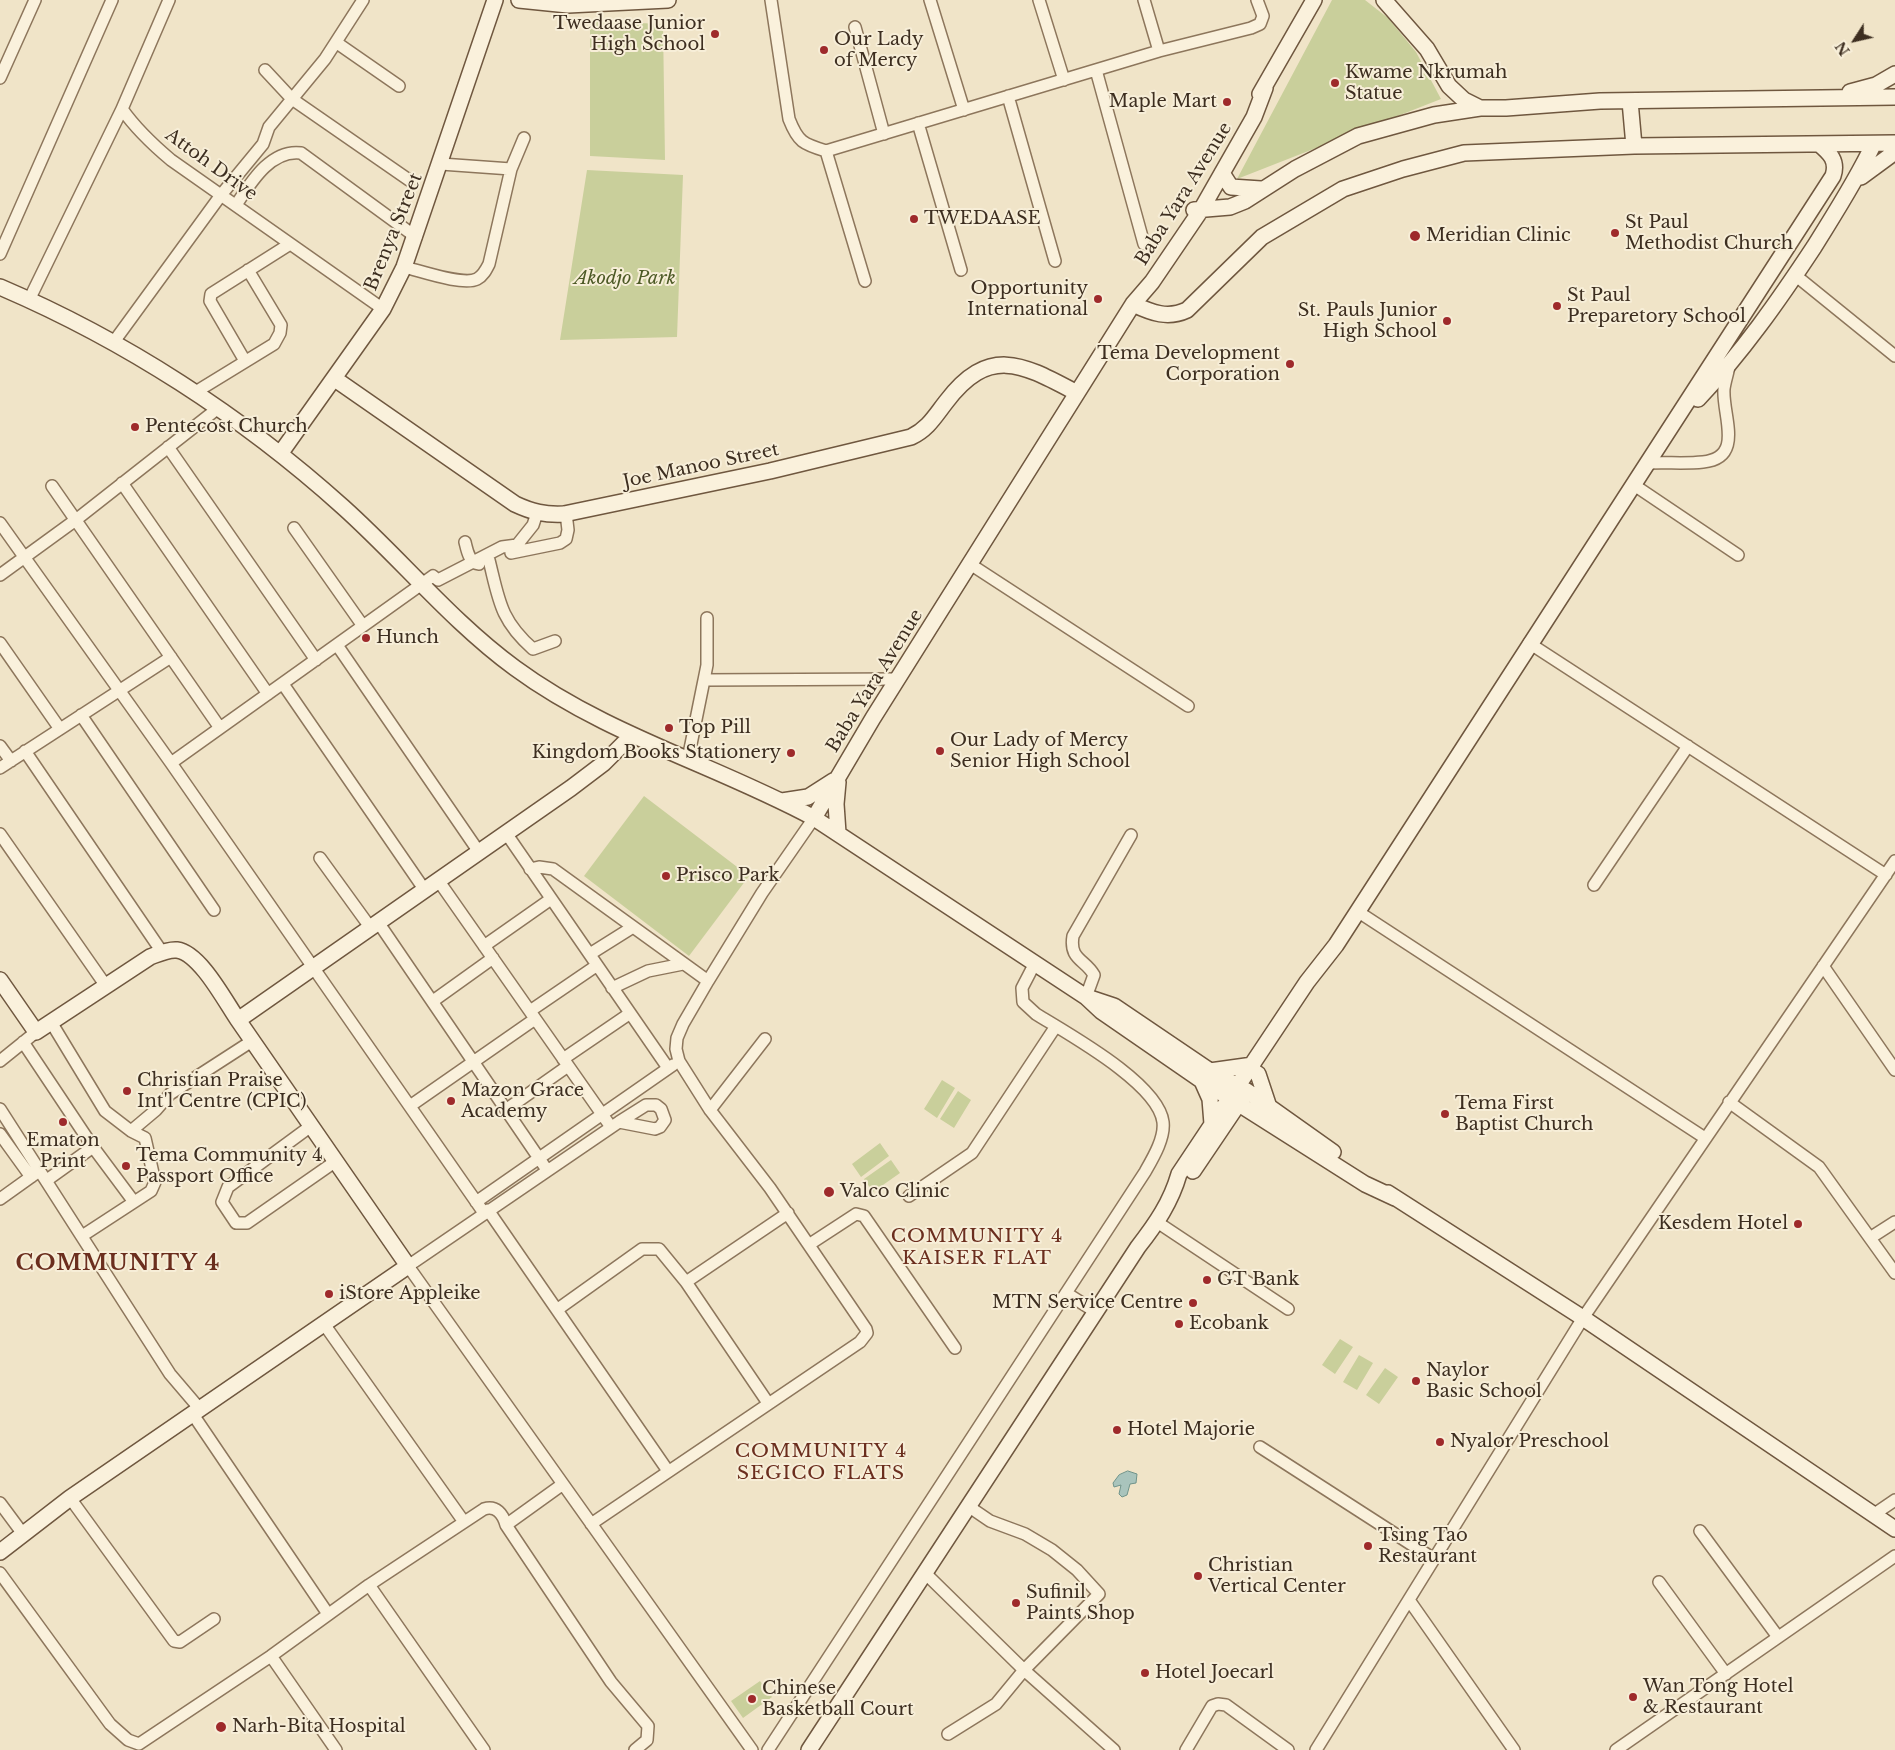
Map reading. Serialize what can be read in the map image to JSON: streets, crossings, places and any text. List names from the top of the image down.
{
  "streets": {
    "main road": ["Baba Yara Avenue", "Brenya Street", "Joe Manoo Street"],
    "street": ["Attoh Drive"]
  },
  "crossings": [
    ["Attoh Drive", "Brenya Street"],
    ["Baba Yara Avenue", "Joe Manoo Street"],
    ["Brenya Street", "Joe Manoo Street"]
  ],
  "districts": ["COMMUNITY 4 KAISER FLAT", "COMMUNITY 4", "COMMUNITY 4 SEGICO FLATS"],
  "parks": ["Akodjo Park"],
  "places": [
    "Twedaase Junior High School",
    "Our Lady of Mercy",
    "Kwame Nkrumah Statue",
    "Maple Mart",
    "TWEDAASE",
    "St Paul Methodist Church",
    "Meridian Clinic",
    "Opportunity International",
    "St Paul Preparetory School",
    "St. Pauls Junior High School",
    "Tema Development Corporation",
    "Pentecost Church",
    "Hunch",
    "Top Pill",
    "Our Lady of Mercy Senior High School",
    "Kingdom Books Stationery",
    "Prisco Park",
    "Christian Praise Int'l Centre (CPIC)",
    "Mazon Grace Academy",
    "Tema First Baptist Church",
    "Ematon Print",
    "Tema Community 4 Passport Office",
    "Valco Clinic",
    "Kesdem Hotel",
    "GT Bank",
    "iStore Appleike",
    "MTN Service Centre",
    "Ecobank",
    "Naylor Basic School",
    "Hotel Majorie",
    "Nyalor Preschool",
    "Tsing Tao Restaurant",
    "Christian Vertical Center",
    "Sufinil Paints Shop",
    "Hotel Joecarl",
    "Wan Tong Hotel & Restaurant",
    "Chinese Basketball Court",
    "Narh-Bita Hospital"
  ],
  "north": "bottom left"
}
